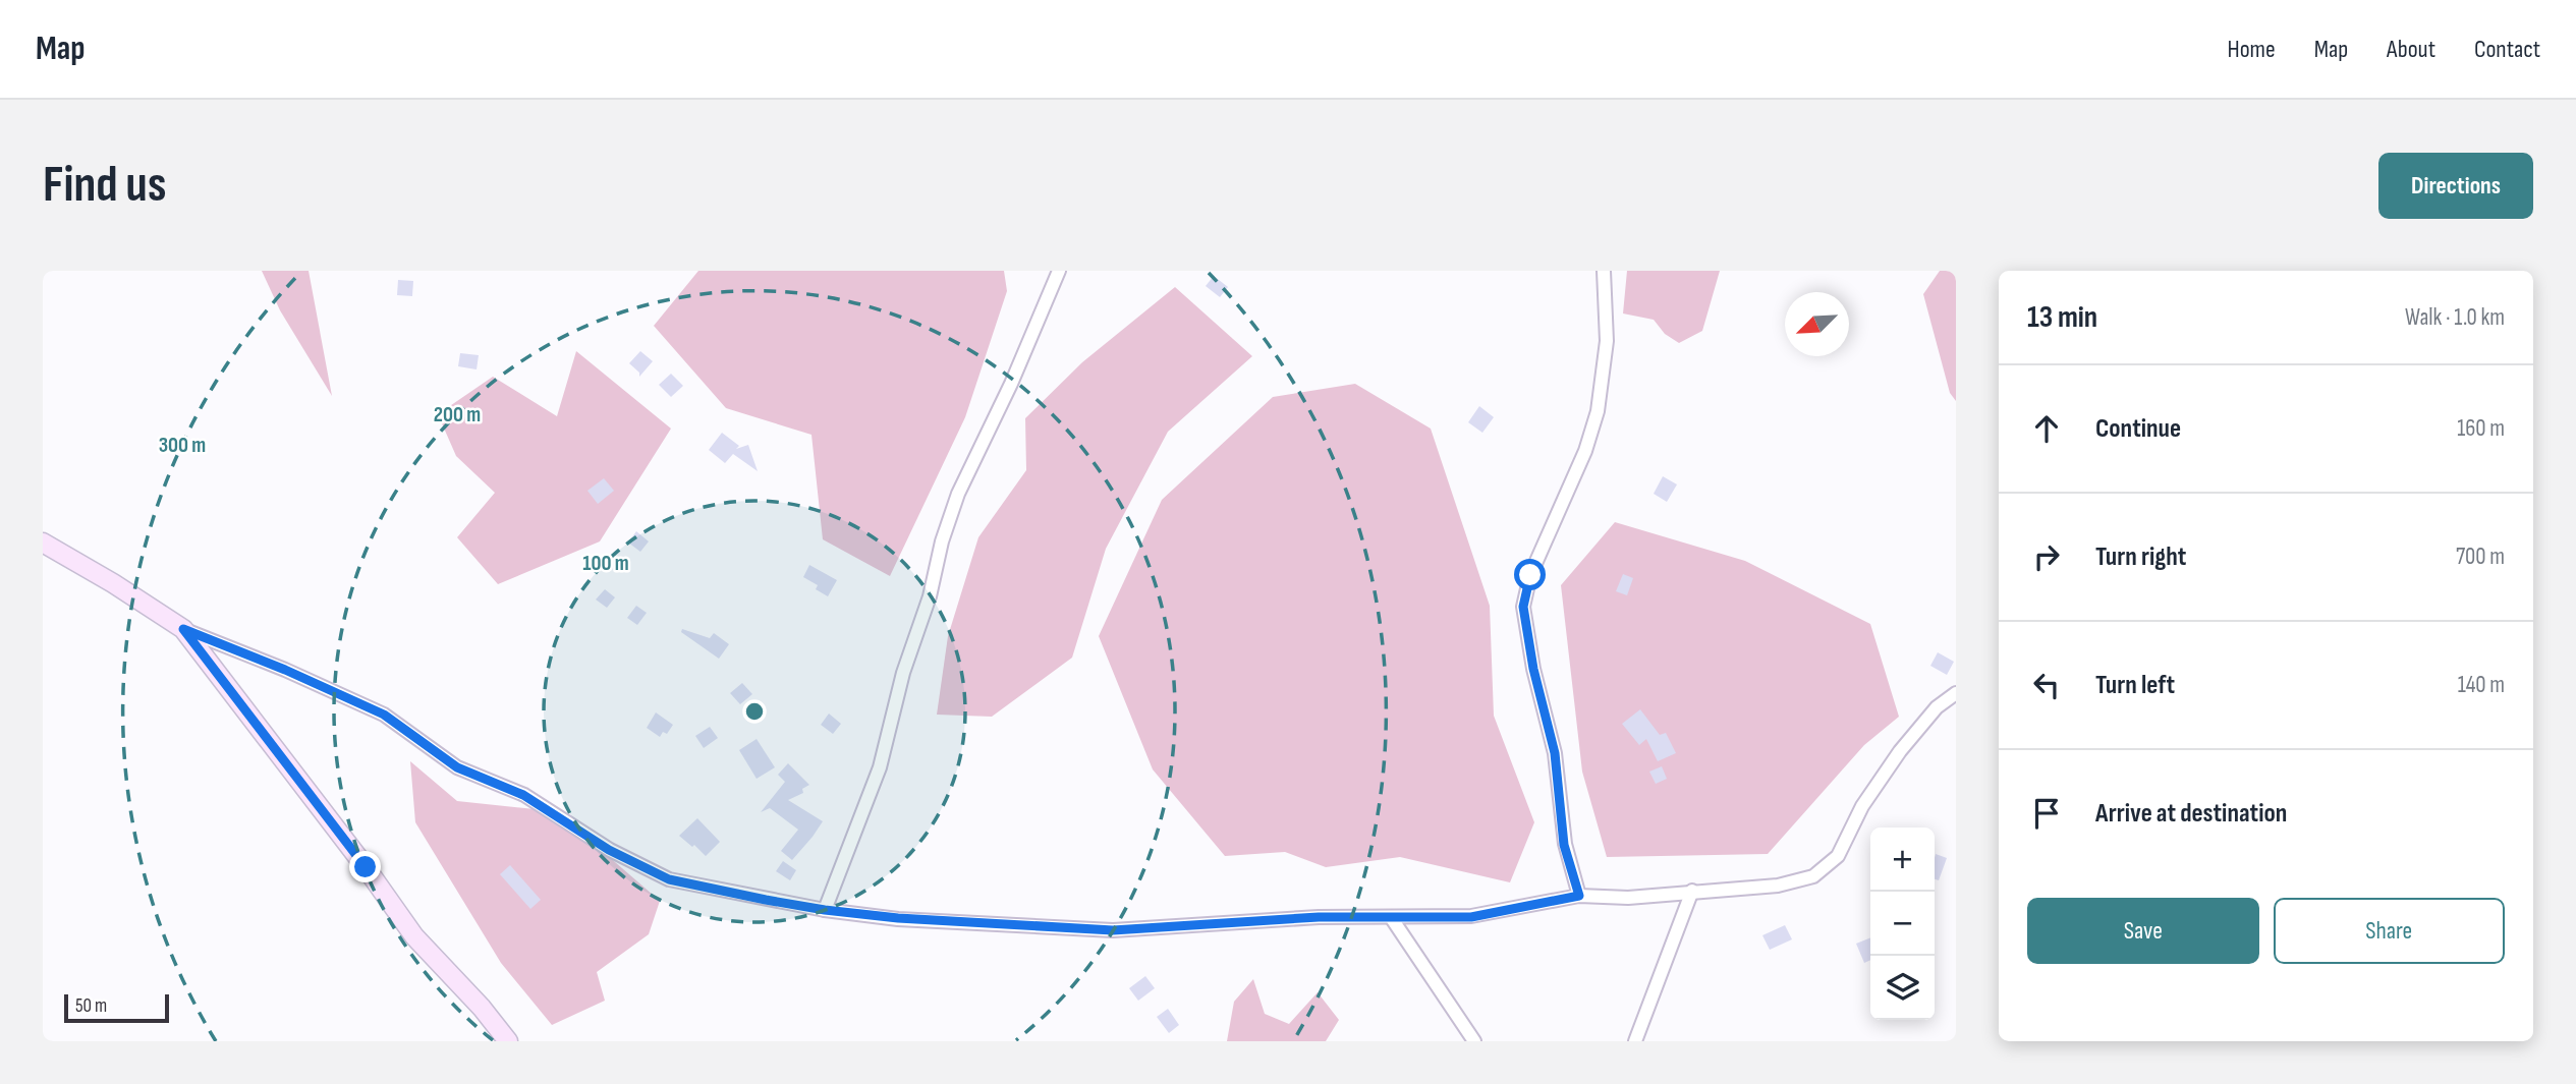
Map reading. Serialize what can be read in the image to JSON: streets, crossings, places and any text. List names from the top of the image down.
{
  "scale_bar": "50 m",
  "north": "bottom left",
  "page": {
    "header": "Map",
    "nav": [
      "Home",
      "Map",
      "About",
      "Contact"
    ],
    "buttons": [
      "Directions",
      ["Save", "Share"]
    ],
    "title": "Find us",
    "heading": ["13 min", "Walk · 1.0 km"],
    "list": [
      ["Continue", "160 m"],
      ["Turn right", "700 m"],
      ["Turn left", "140 m"],
      "Arrive at destination"
    ],
    "map_buttons": ["+", "−"],
    "scale": "50 m"
  },
  "rings": ["200 m", "300 m", "100 m"]
}
